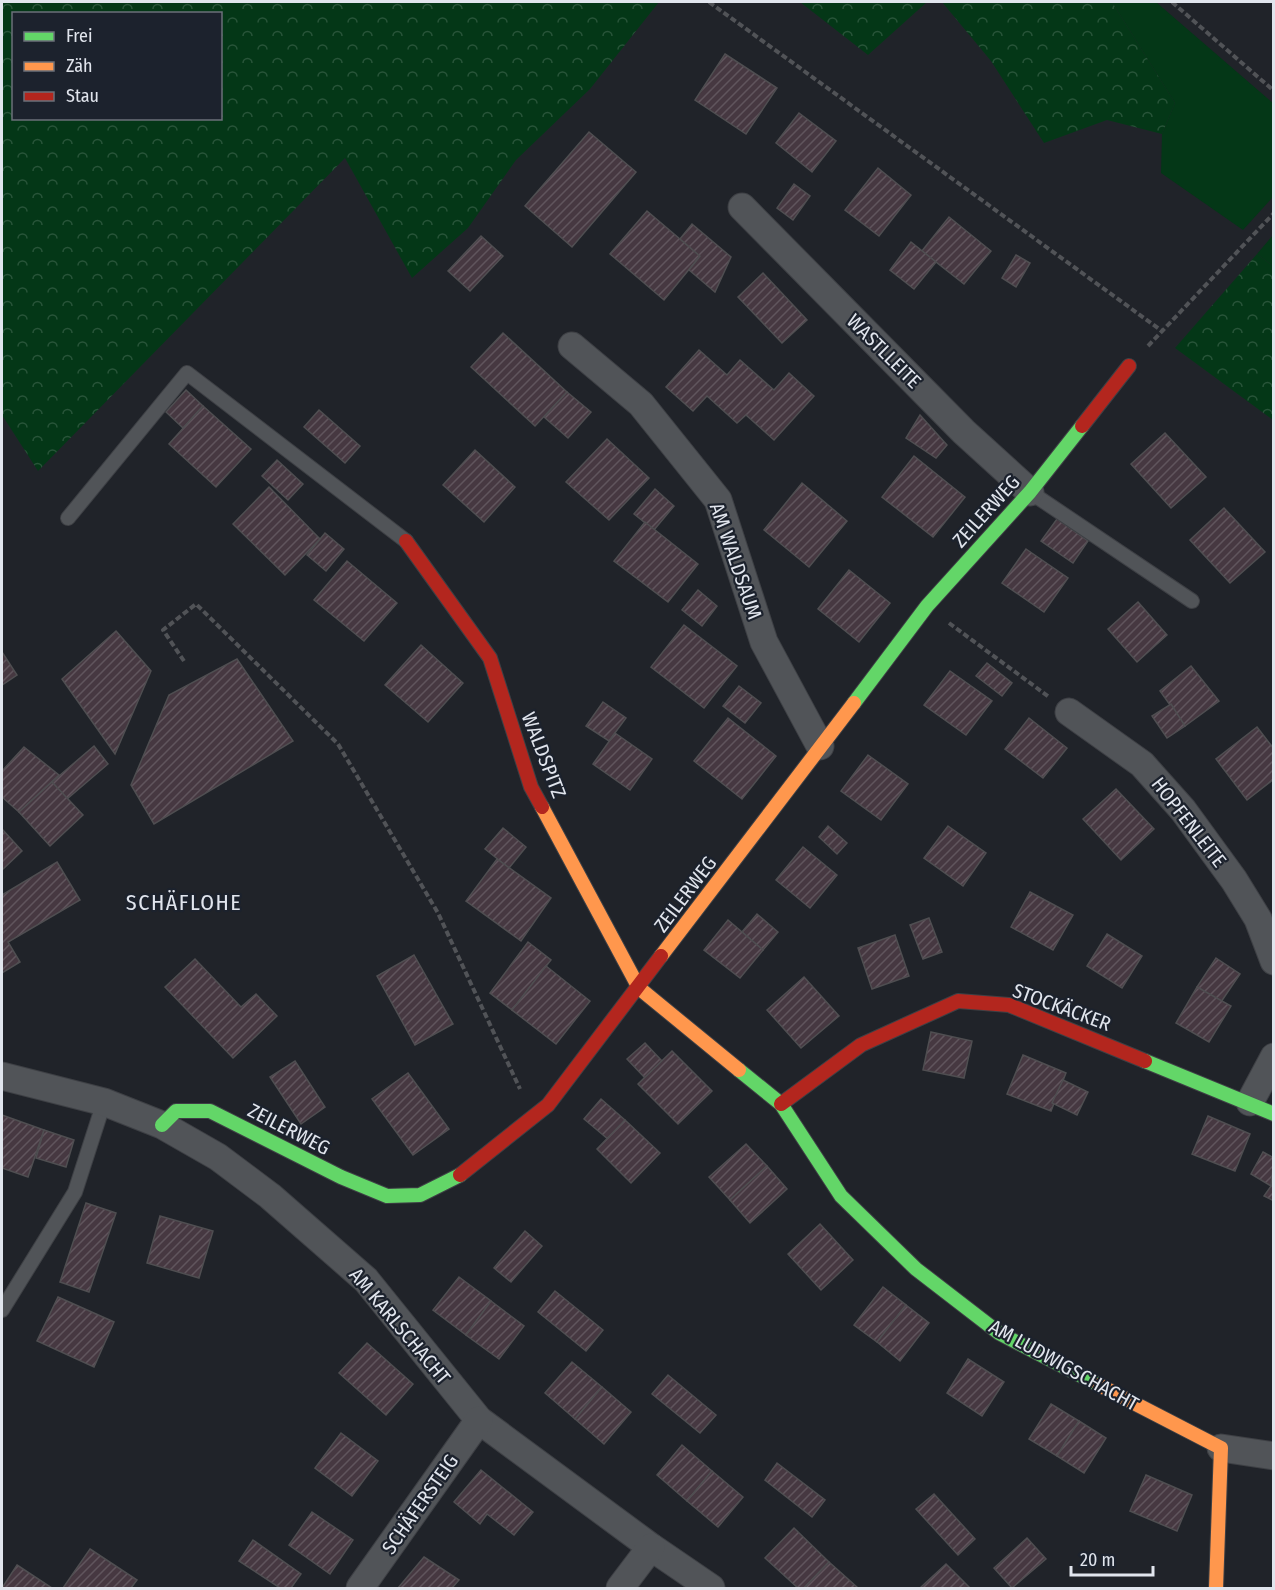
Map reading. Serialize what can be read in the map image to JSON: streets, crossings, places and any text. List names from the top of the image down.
{
  "streets": {
    "street": [
      "WASTLLEITE",
      "ZEILERWEG",
      "AM WALDSAUM",
      "WALDSPITZ",
      "HOPFENLEITE",
      "STOCKÄCKER",
      "AM KARLSCHACHT",
      "AM LUDWIGSCHACHT",
      "SCHÄFERSTEIG"
    ]
  },
  "crossings": [
    ["WASTLLEITE", "ZEILERWEG"],
    ["ZEILERWEG", "AM WALDSAUM"],
    ["ZEILERWEG", "WALDSPITZ"],
    ["ZEILERWEG", "AM KARLSCHACHT"],
    ["ZEILERWEG", "AM LUDWIGSCHACHT"],
    ["WALDSPITZ", "AM LUDWIGSCHACHT"],
    ["STOCKÄCKER", "AM LUDWIGSCHACHT"],
    ["AM KARLSCHACHT", "SCHÄFERSTEIG"]
  ],
  "districts": ["SCHÄFLOHE"],
  "legend": ["Frei", "Zäh", "Stau"],
  "scale_bar": "20 m"
}
